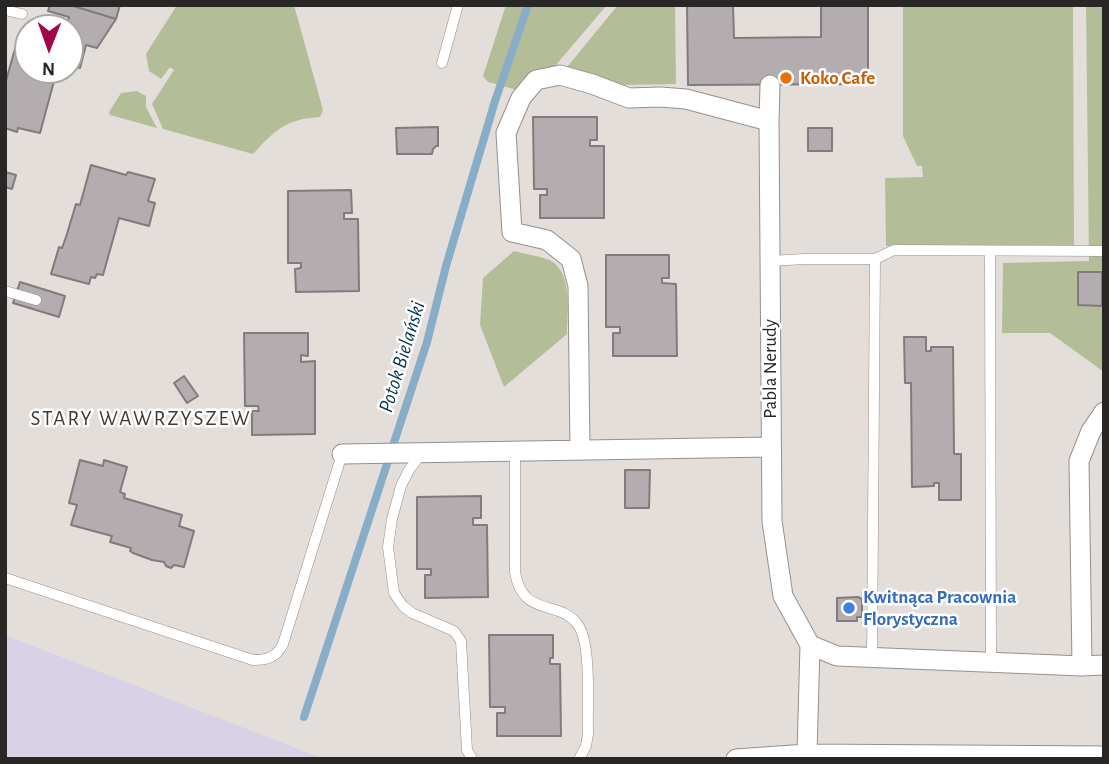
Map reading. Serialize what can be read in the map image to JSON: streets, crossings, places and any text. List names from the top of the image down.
{
  "streets": {
    "street": ["Pabla Nerudy"]
  },
  "districts": ["STARY WAWRZYSZEW"],
  "water": ["Potok Bielański"],
  "places": ["Koko Cafe", "Kwitnąca Pracownia Florystyczna"],
  "north": "bottom"
}
